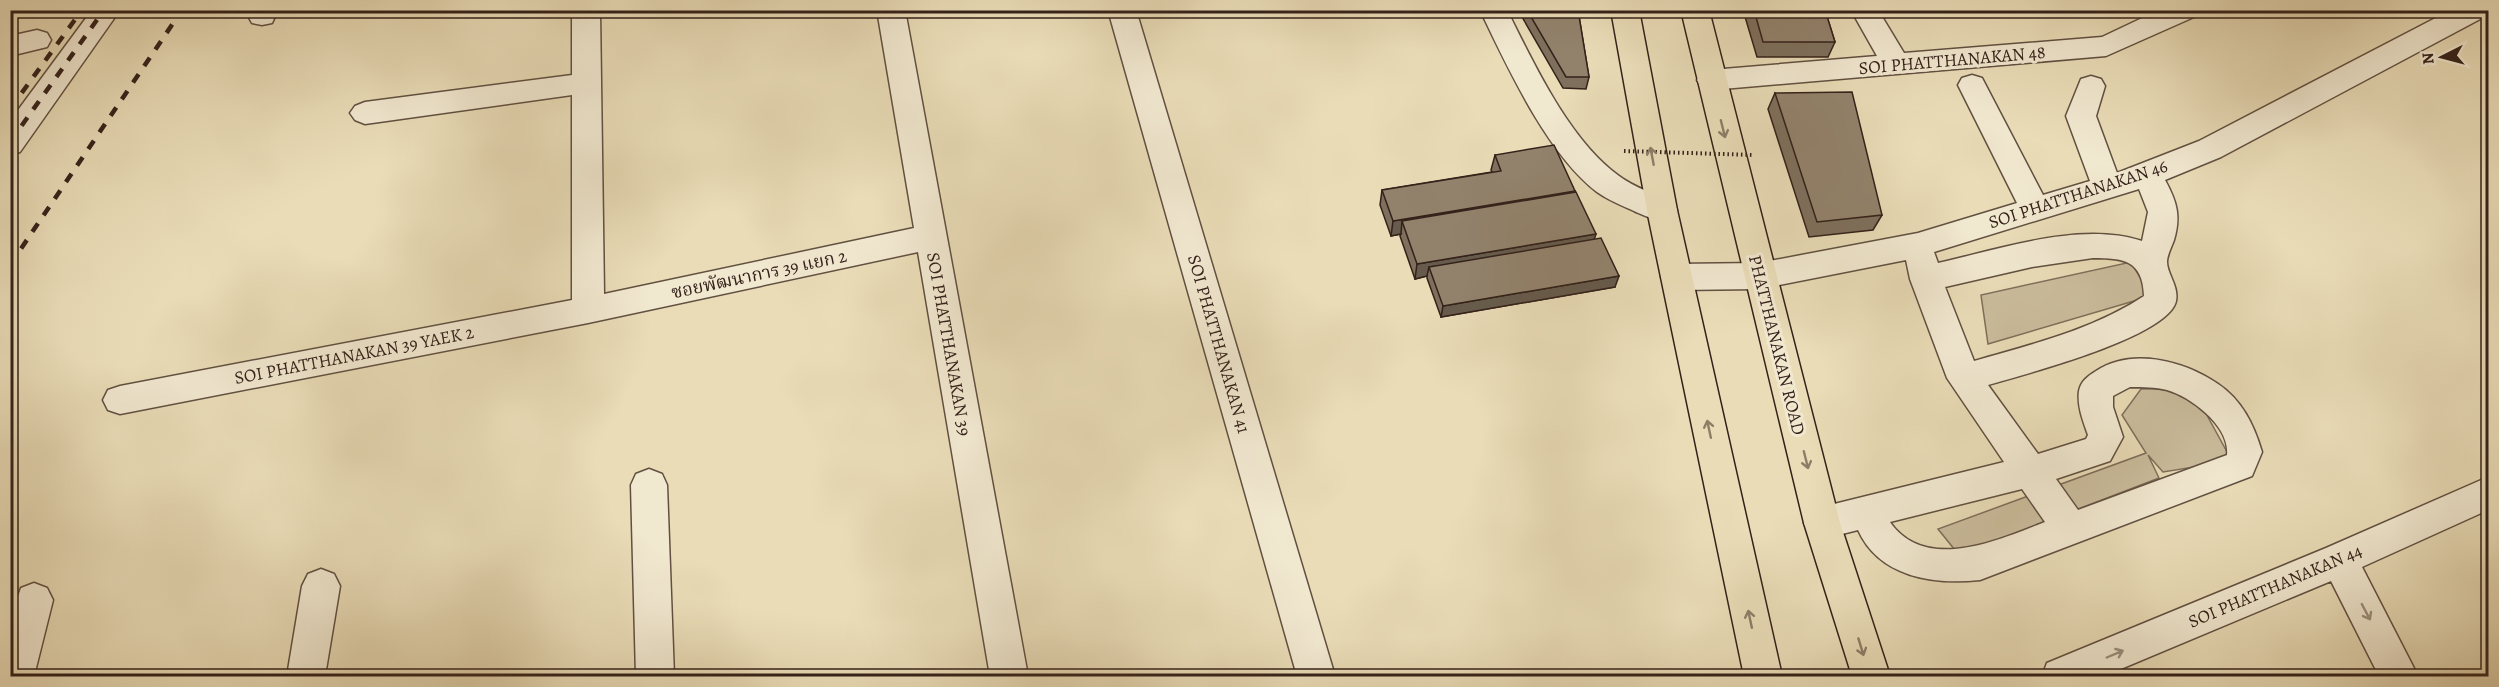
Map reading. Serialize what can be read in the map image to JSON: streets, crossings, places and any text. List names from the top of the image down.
{
  "streets": {
    "main road": ["PHATTHANAKAN ROAD"],
    "street": [
      "SOI PHATTHANAKAN 48",
      "SOI PHATTHANAKAN 46",
      "ซอยพัฒนาการ 39 แยก 2",
      "SOI PHATTHANAKAN 39",
      "SOI PHATTHANAKAN 41",
      "SOI PHATTHANAKAN 39 YAEK 2",
      "SOI PHATTHANAKAN 44"
    ]
  },
  "crossings": [
    ["SOI PHATTHANAKAN 48", "PHATTHANAKAN ROAD"],
    ["SOI PHATTHANAKAN 46", "PHATTHANAKAN ROAD"],
    ["ซอยพัฒนาการ 39 แยก 2", "SOI PHATTHANAKAN 39"],
    ["ซอยพัฒนาการ 39 แยก 2", "SOI PHATTHANAKAN 39 YAEK 2"]
  ],
  "one_way": ["SOI PHATTHANAKAN 44"],
  "north": "left"
}
